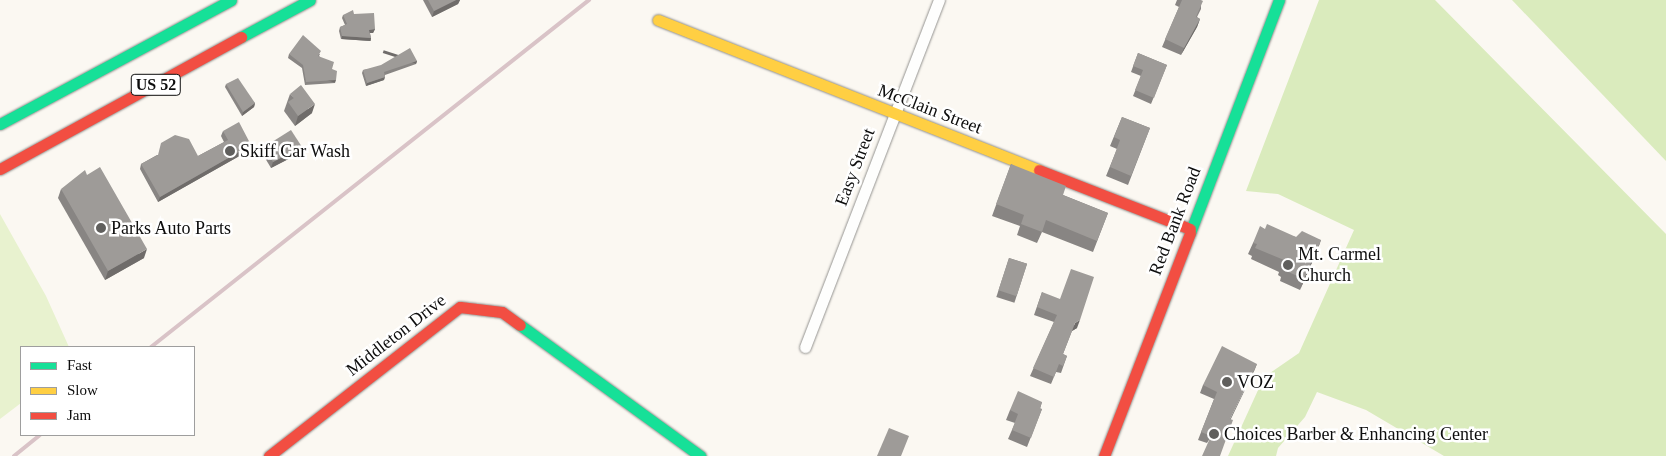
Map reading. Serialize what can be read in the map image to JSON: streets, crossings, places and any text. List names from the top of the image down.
{
  "streets": {
    "main road": [
      "US 52",
      "McClain Street",
      "Red Bank Road",
      "Middleton Drive"
    ],
    "street": ["Easy Street"]
  },
  "crossings": [
    ["McClain Street", "Easy Street"],
    ["McClain Street", "Red Bank Road"]
  ],
  "places": [
    "Skiff Car Wash",
    "Parks Auto Parts",
    "Mt. Carmel Church",
    "VOZ",
    "Choices Barber & Enhancing Center"
  ],
  "legend": ["Fast", "Slow", "Jam"]
}
